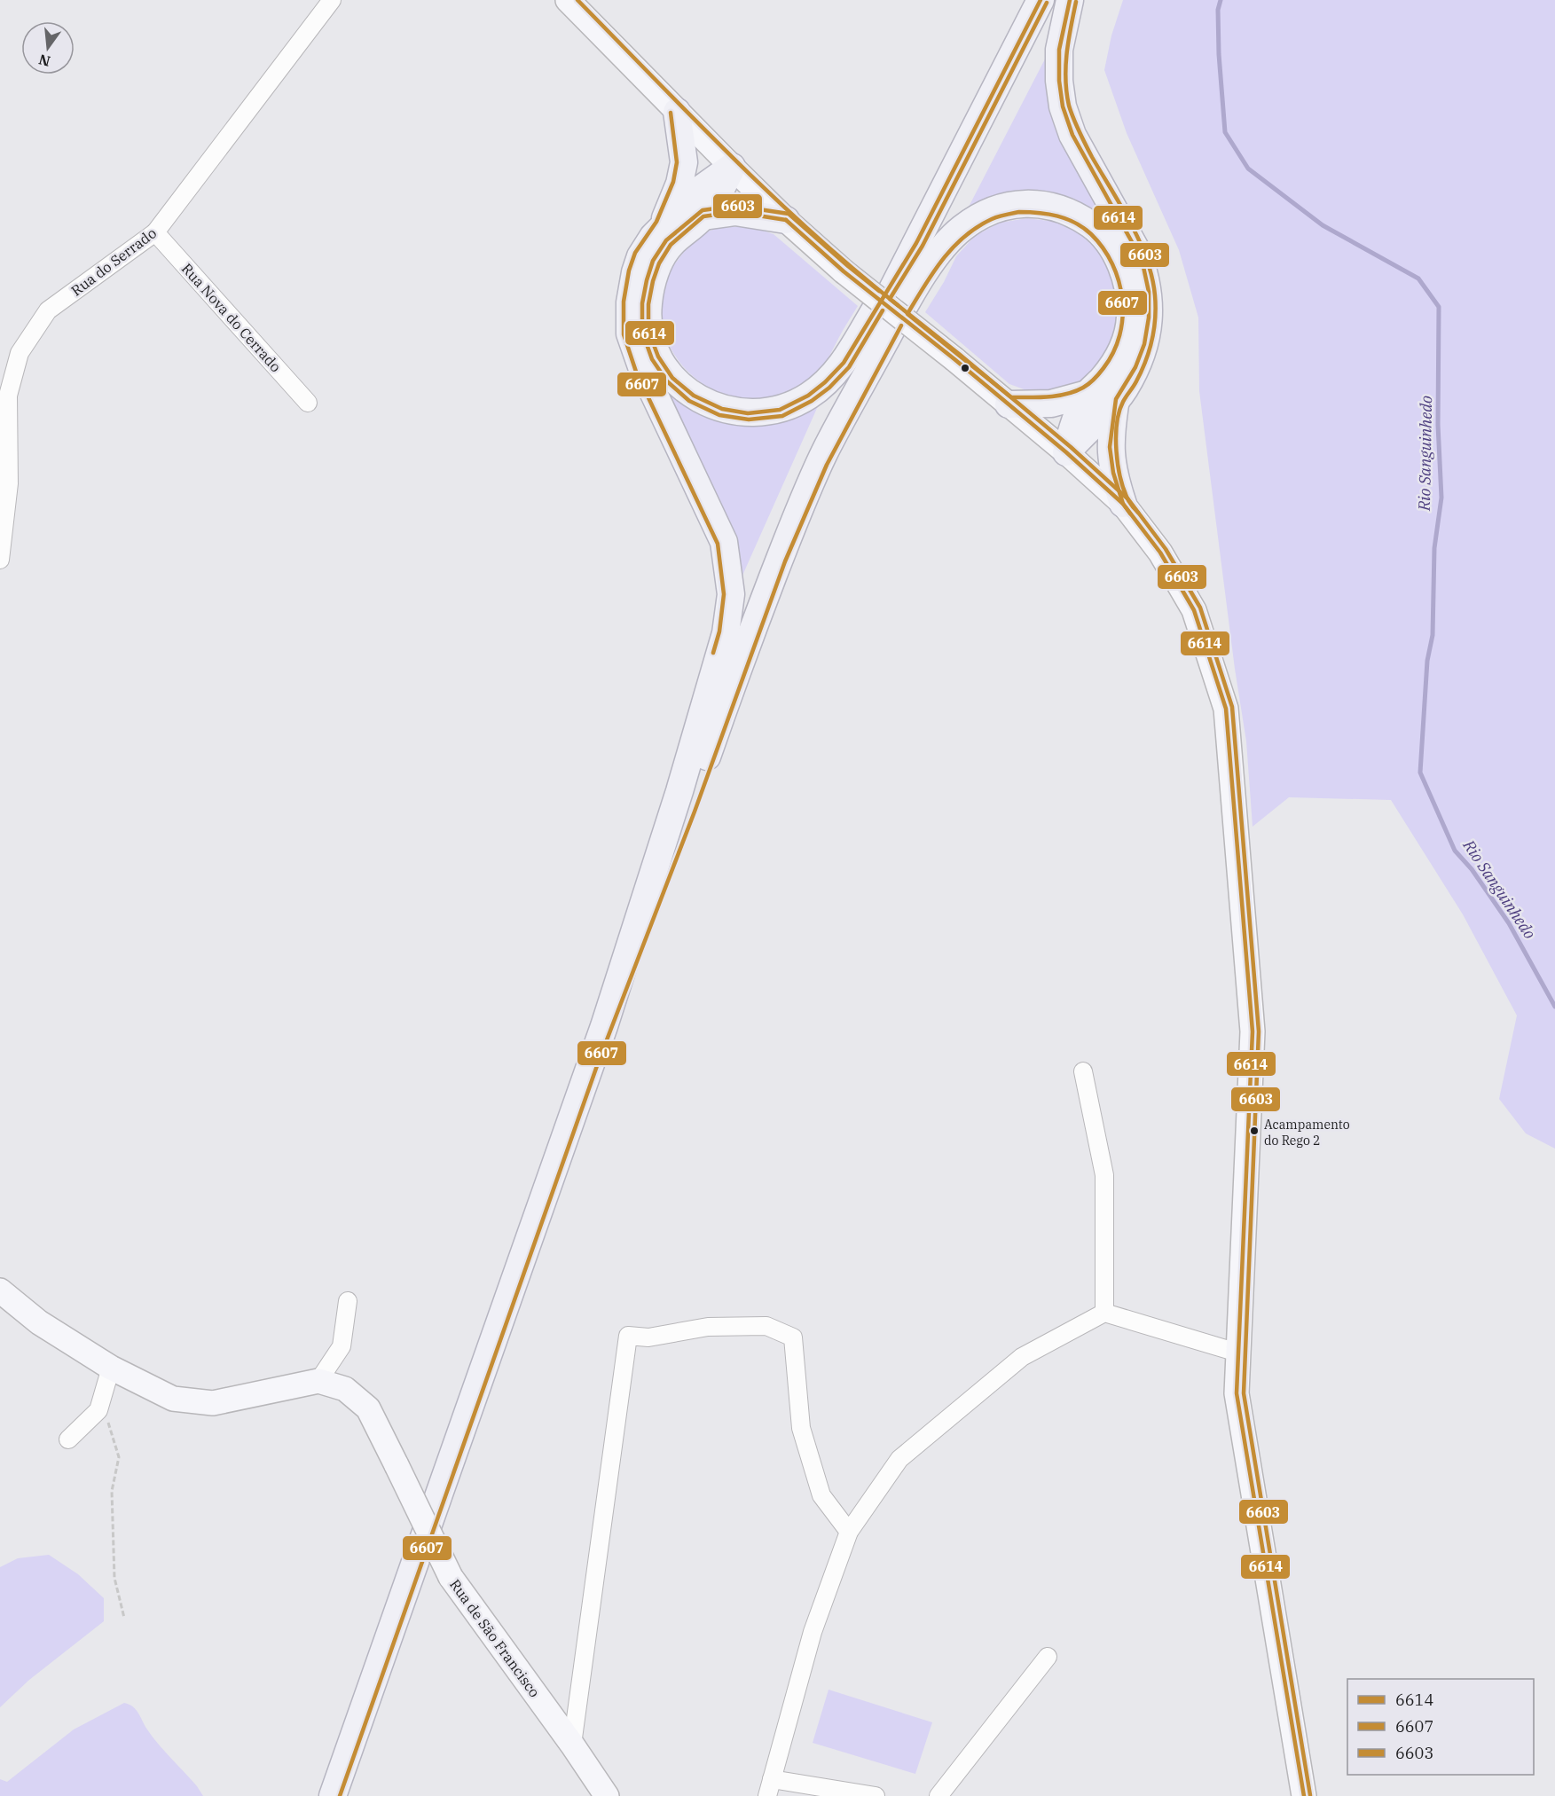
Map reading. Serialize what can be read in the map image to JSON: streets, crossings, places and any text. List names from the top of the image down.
{
  "streets": {
    "main road": ["Rua de São Francisco"],
    "street": ["Rua do Serrado", "Rua Nova do Cerrado"]
  },
  "crossings": [
    ["Rua do Serrado", "Rua Nova do Cerrado"]
  ],
  "water": ["Rio Sanguinhedo"],
  "places": ["Acampamento do Rego 2"],
  "lines": ["transit line 6614", "transit line 6607", "transit line 6603"],
  "legend": ["6614", "6607", "6603"],
  "north": "bottom"
}
